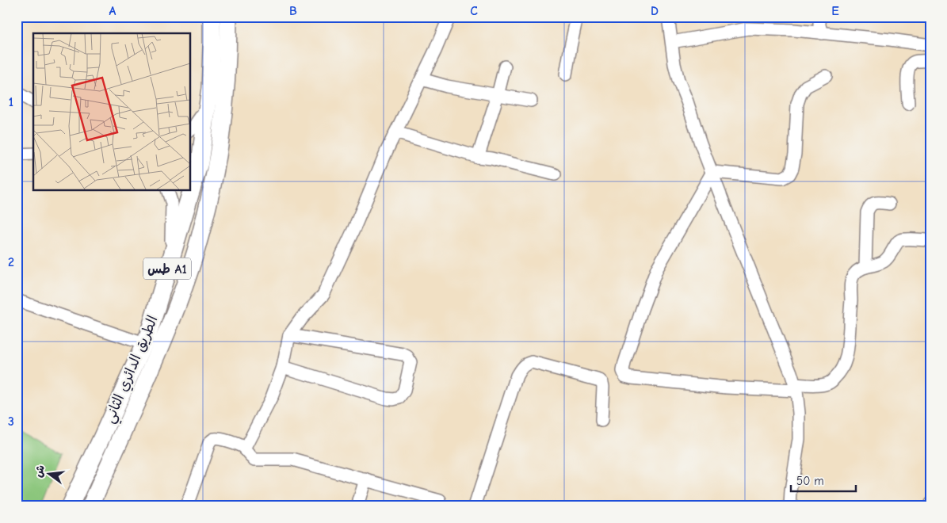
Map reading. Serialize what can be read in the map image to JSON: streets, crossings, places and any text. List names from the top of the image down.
{
  "streets": {
    "highway": ["طس A1", "الطريق الدائري الثاني"]
  },
  "scale_bar": "50 m",
  "north": "left",
  "grid": {
    "columns": [
      "A",
      "B",
      "C",
      "D",
      "E"
    ],
    "rows": ["1", "2", "3"]
  }
}
